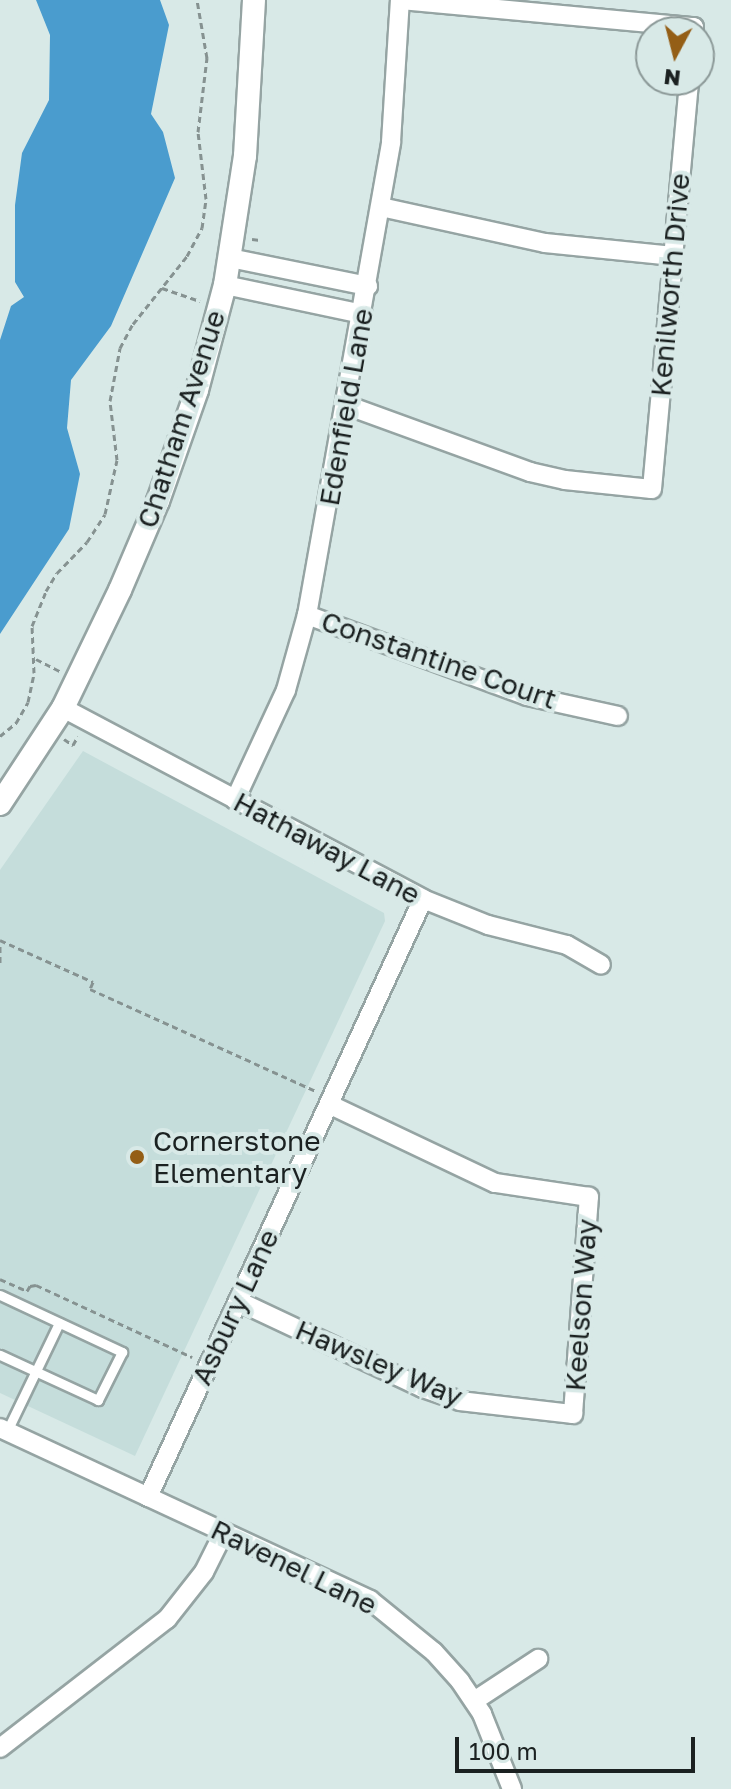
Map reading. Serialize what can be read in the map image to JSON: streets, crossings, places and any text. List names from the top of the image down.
{
  "streets": {
    "street": [
      "Kenilworth Drive",
      "Edenfield Lane",
      "Chatham Avenue",
      "Constantine Court",
      "Hathaway Lane",
      "Keelson Way",
      "Asbury Lane",
      "Hawsley Way",
      "Ravenel Lane"
    ]
  },
  "crossings": [
    ["Kenilworth Drive", "Edenfield Lane"],
    ["Edenfield Lane", "Constantine Court"],
    ["Edenfield Lane", "Hathaway Lane"],
    ["Chatham Avenue", "Hathaway Lane"],
    ["Hathaway Lane", "Asbury Lane"],
    ["Keelson Way", "Asbury Lane"],
    ["Keelson Way", "Hawsley Way"],
    ["Asbury Lane", "Hawsley Way"],
    ["Asbury Lane", "Ravenel Lane"]
  ],
  "places": ["Cornerstone Elementary"],
  "scale_bar": "100 m",
  "north": "bottom"
}
